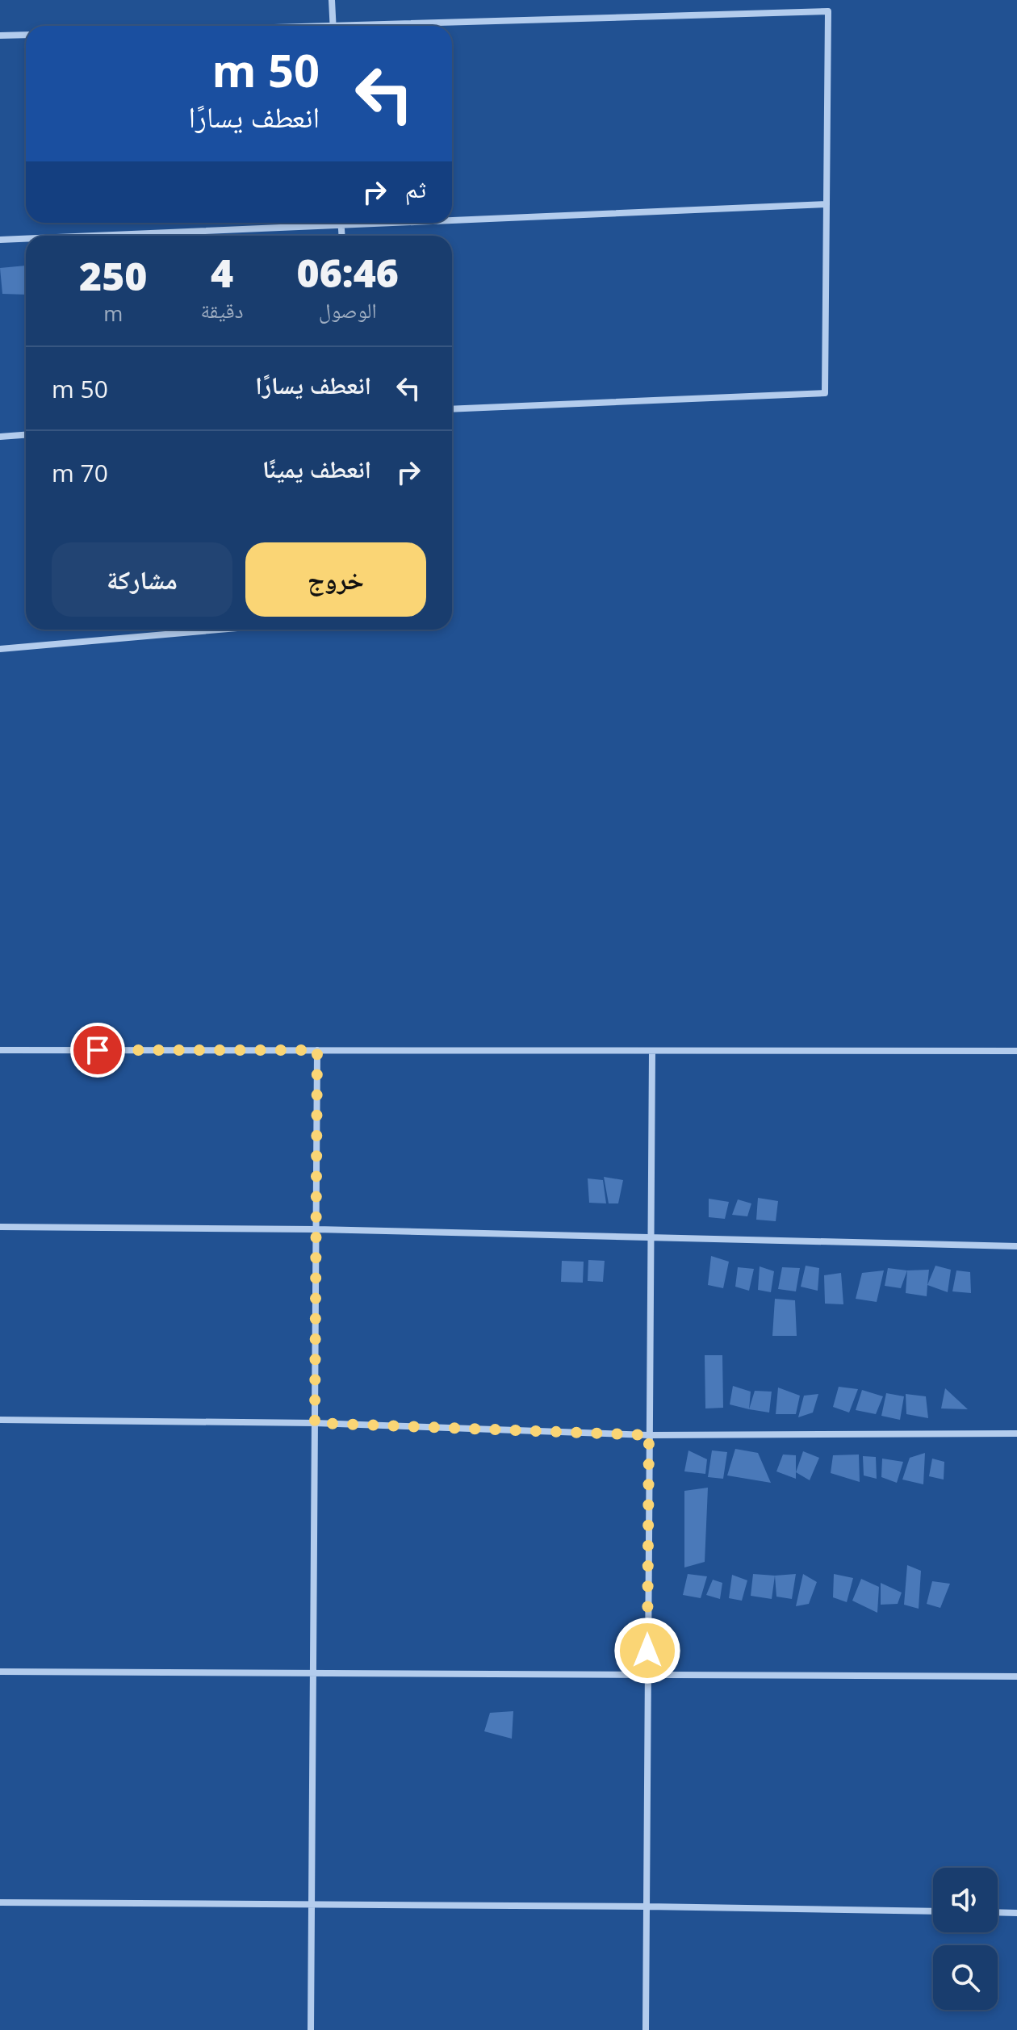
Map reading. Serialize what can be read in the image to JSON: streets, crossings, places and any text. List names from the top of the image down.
{
  "page": {
    "turn": ["50 m", "انعطف يسارًا"],
    "then": "ثم",
    "eta": [
      "06:46",
      "الوصول",
      "4",
      "دقيقة",
      "250",
      "m"
    ],
    "list": [
      {
        "name": "انعطف يسارًا",
        "value": "50 m"
      },
      {
        "name": "انعطف يمينًا",
        "value": "70 m"
      }
    ],
    "buttons": ["خروج", "مشاركة"]
  }
}
